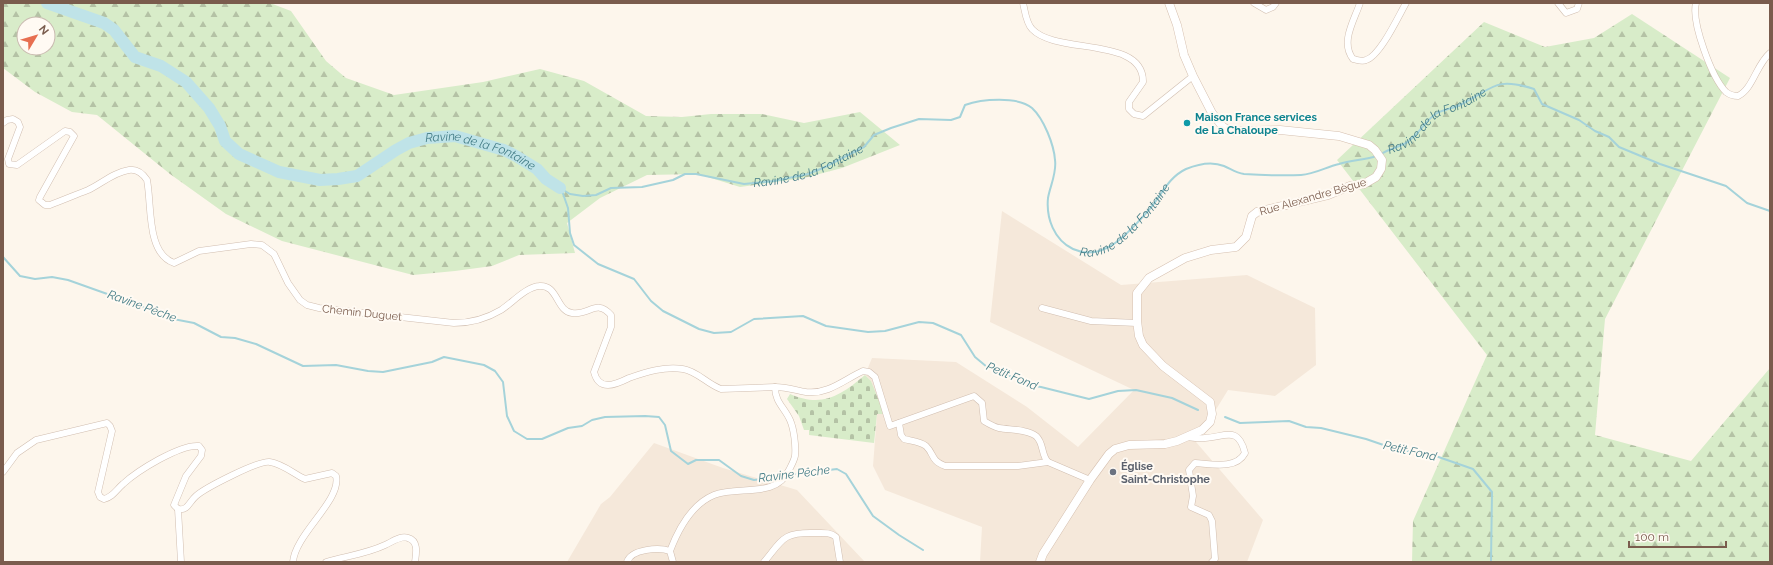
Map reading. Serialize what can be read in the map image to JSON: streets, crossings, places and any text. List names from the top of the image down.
{
  "streets": {
    "main road": ["Rue Alexandre Bègue"],
    "street": ["Chemin Duguet"]
  },
  "water": ["Ravine de la Fontaine", "Ravine Pêche", "Petit Fond"],
  "places": ["Maison France services de La Chaloupe", "Église Saint-Christophe"],
  "scale_bar": "100 m",
  "north": "top right"
}
